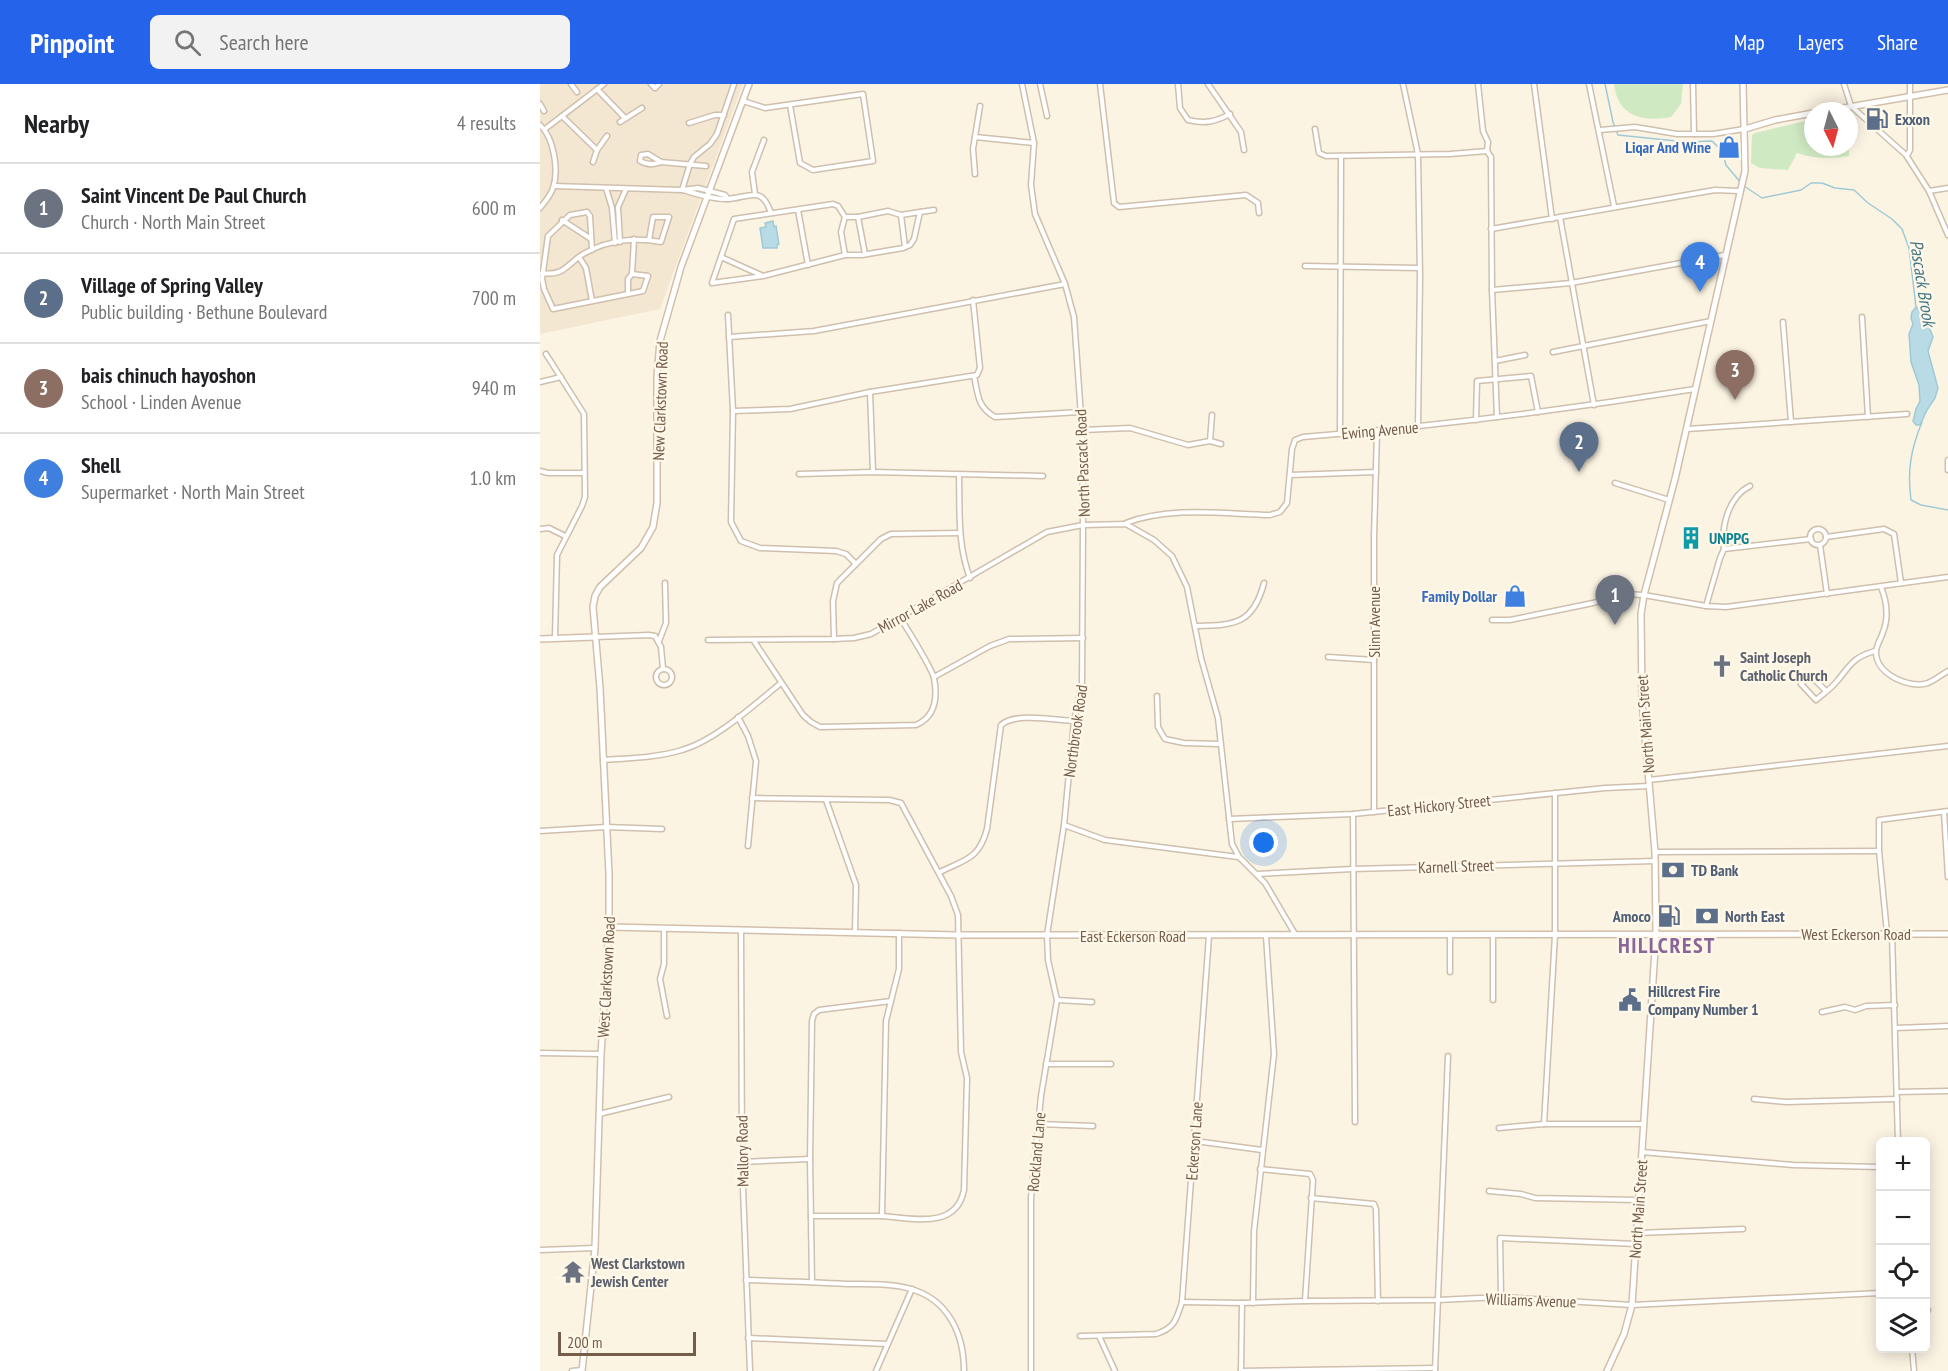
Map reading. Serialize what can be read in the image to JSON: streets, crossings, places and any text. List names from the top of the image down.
{
  "streets": {
    "street": [
      "New Clarkstown Road",
      "Ewing Avenue",
      "North Pascack Road",
      "Mirror Lake Road",
      "Slinn Avenue",
      "North Main Street",
      "Northbrook Road",
      "East Hickory Street",
      "Karnell Street",
      "West Eckerson Road",
      "East Eckerson Road",
      "West Clarkstown Road",
      "Eckerson Lane",
      "Mallory Road",
      "Rockland Lane",
      "Williams Avenue"
    ]
  },
  "crossings": [
    ["New Clarkstown Road", "West Clarkstown Road"],
    ["Ewing Avenue", "North Pascack Road"],
    ["Ewing Avenue", "Slinn Avenue"],
    ["Ewing Avenue", "North Main Street"],
    ["North Pascack Road", "Mirror Lake Road"],
    ["North Pascack Road", "Northbrook Road"],
    ["Mirror Lake Road", "Northbrook Road"],
    ["Slinn Avenue", "East Hickory Street"],
    ["North Main Street", "East Hickory Street"],
    ["North Main Street", "Karnell Street"],
    ["North Main Street", "West Eckerson Road"],
    ["North Main Street", "East Eckerson Road"],
    ["North Main Street", "Williams Avenue"],
    ["Northbrook Road", "East Eckerson Road"],
    ["Northbrook Road", "Rockland Lane"],
    ["West Eckerson Road", "East Eckerson Road"],
    ["East Eckerson Road", "West Clarkstown Road"],
    ["East Eckerson Road", "Eckerson Lane"],
    ["East Eckerson Road", "Mallory Road"],
    ["East Eckerson Road", "Rockland Lane"],
    ["Eckerson Lane", "Williams Avenue"]
  ],
  "districts": ["HILLCREST"],
  "water": ["Pascack Brook"],
  "places": {
    "fuel station": ["Exxon", "Amoco"],
    "shop": ["Liqar And Wine", "Family Dollar"],
    "building": ["UNPPG"],
    "church": ["Saint Joseph Catholic Church"],
    "bank": ["TD Bank", "North East"],
    "public building": ["Hillcrest Fire Company Number 1"],
    "temple": ["West Clarkstown Jewish Center"]
  },
  "scale_bar": "200 m",
  "north": "bottom",
  "page": {
    "header": "Pinpoint",
    "search": "Search here",
    "nav": ["Map", "Layers", "Share"],
    "heading": ["Nearby", "4 results"],
    "list": [
      {
        "mark": "1",
        "name": "Saint Vincent De Paul Church",
        "note": "Church · North Main Street",
        "value": "600 m"
      },
      {
        "mark": "2",
        "name": "Village of Spring Valley",
        "note": "Public building · Bethune Boulevard",
        "value": "700 m"
      },
      {
        "mark": "3",
        "name": "bais chinuch hayoshon",
        "note": "School · Linden Avenue",
        "value": "940 m"
      },
      {
        "mark": "4",
        "name": "Shell",
        "note": "Supermarket · North Main Street",
        "value": "1.0 km"
      }
    ],
    "pins": [
      "4",
      "3",
      "2",
      "1"
    ],
    "map_buttons": ["+", "−"],
    "scale": "200 m"
  }
}
